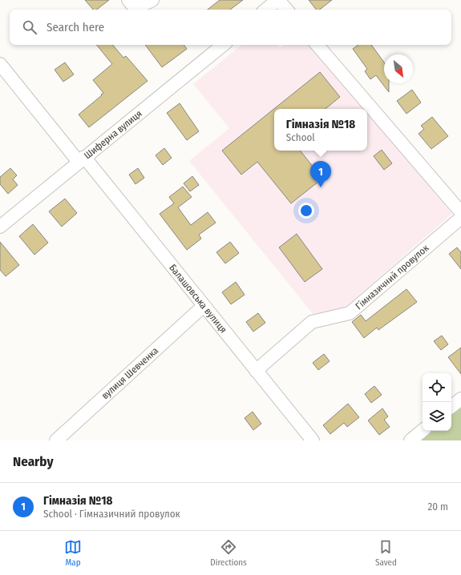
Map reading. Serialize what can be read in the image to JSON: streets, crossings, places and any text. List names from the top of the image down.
{
  "streets": {
    "street": [
      "Шиферна вулиця",
      "Гімназичний провулок",
      "Балашовська вулиця",
      "вулиця Шевченка"
    ]
  },
  "crossings": [
    ["Шиферна вулиця", "Балашовська вулиця"],
    ["Гімназичний провулок", "Балашовська вулиця"],
    ["Балашовська вулиця", "вулиця Шевченка"]
  ],
  "north": "bottom right",
  "page": {
    "search": "Search here",
    "popup": ["Гімназія №18", "School"],
    "pins": "1",
    "heading": "Nearby",
    "list": [
      {
        "mark": "1",
        "name": "Гімназія №18",
        "note": "School · Гімназичний провулок",
        "value": "20 m"
      }
    ],
    "nav": ["Map", "Directions", "Saved"]
  }
}
